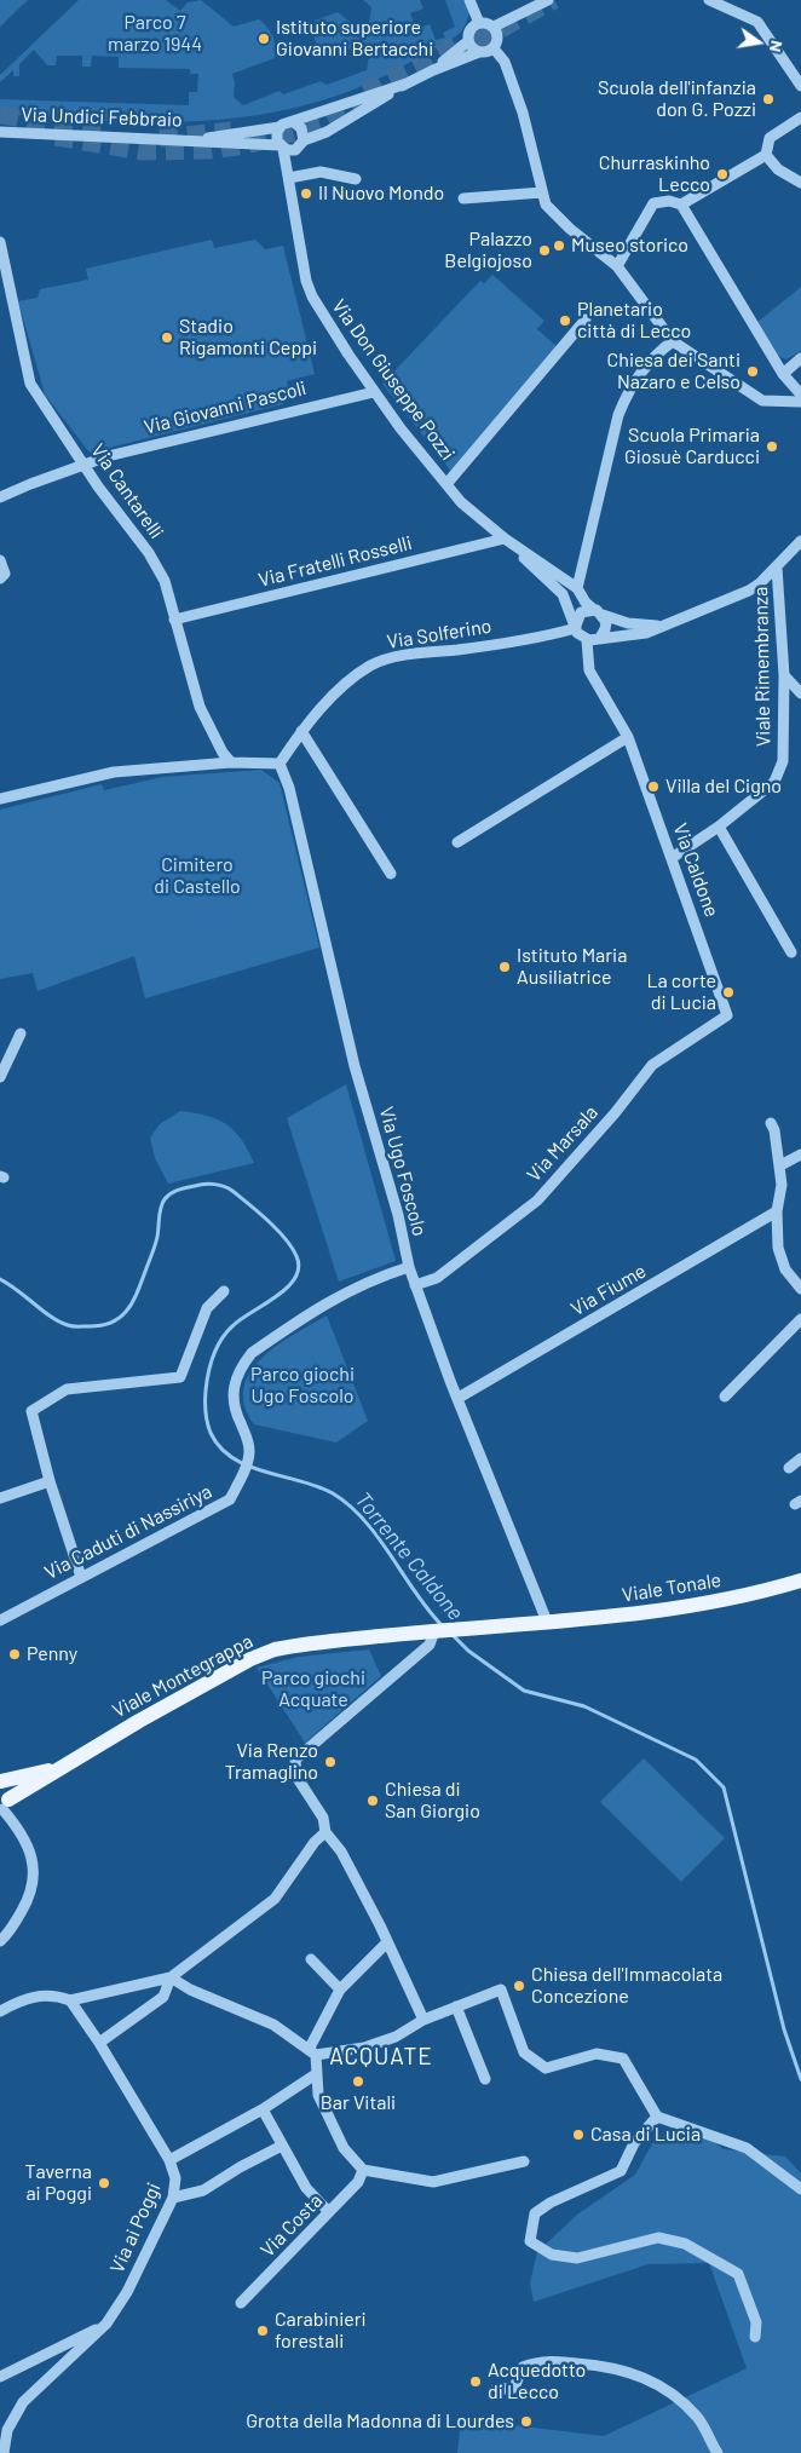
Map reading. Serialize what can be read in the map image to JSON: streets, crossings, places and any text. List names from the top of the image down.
{
  "streets": {
    "main road": ["Viale Tonale", "Viale Montegrappa"],
    "street": [
      "Via Undici Febbraio",
      "Via Don Giuseppe Pozzi",
      "Via Giovanni Pascoli",
      "Via Cantarelli",
      "Via Fratelli Rosselli",
      "Via Solferino",
      "Viale Rimembranza",
      "Via Caldone",
      "Via Marsala",
      "Via Ugo Foscolo",
      "Via Fiume",
      "Via Caduti di Nassiriya",
      "Via Costa",
      "Via ai Poggi"
    ]
  },
  "crossings": [
    ["Via Undici Febbraio", "Via Don Giuseppe Pozzi"],
    ["Via Don Giuseppe Pozzi", "Via Giovanni Pascoli"],
    ["Via Don Giuseppe Pozzi", "Via Fratelli Rosselli"],
    ["Via Don Giuseppe Pozzi", "Via Solferino"],
    ["Via Don Giuseppe Pozzi", "Via Caldone"],
    ["Via Giovanni Pascoli", "Via Cantarelli"],
    ["Via Cantarelli", "Via Fratelli Rosselli"],
    ["Via Solferino", "Via Caldone"],
    ["Via Solferino", "Via Ugo Foscolo"],
    ["Viale Rimembranza", "Via Caldone"],
    ["Via Caldone", "Via Marsala"],
    ["Via Marsala", "Via Ugo Foscolo"],
    ["Via Ugo Foscolo", "Via Fiume"],
    ["Via Ugo Foscolo", "Via Caduti di Nassiriya"],
    ["Via Ugo Foscolo", "Viale Tonale"],
    ["Via Ugo Foscolo", "Viale Montegrappa"],
    ["Viale Tonale", "Viale Montegrappa"]
  ],
  "districts": ["ACQUATE"],
  "water": ["Torrente Caldone"],
  "parks": [
    "Parco 7 marzo 1944",
    "Cimitero di Castello",
    "Parco giochi Ugo Foscolo",
    "Parco giochi Acquate"
  ],
  "places": [
    "Istituto superiore Giovanni Bertacchi",
    "Scuola dell'infanzia don G. Pozzi",
    "Churraskinho Lecco",
    "Il Nuovo Mondo",
    "Museo storico",
    "Palazzo Belgiojoso",
    "Planetario città di Lecco",
    "Stadio Rigamonti Ceppi",
    "Chiesa dei Santi Nazaro e Celso",
    "Scuola Primaria Giosuè Carducci",
    "Villa del Cigno",
    "Istituto Maria Ausiliatrice",
    "La corte di Lucia",
    "Penny",
    "Via Renzo Tramaglino",
    "Chiesa di San Giorgio",
    "Chiesa dell'Immacolata Concezione",
    "Bar Vitali",
    "Casa di Lucia",
    "Taverna ai Poggi",
    "Carabinieri forestali",
    "Acquedotto di Lecco",
    "Grotta della Madonna di Lourdes"
  ],
  "north": "right"
}
